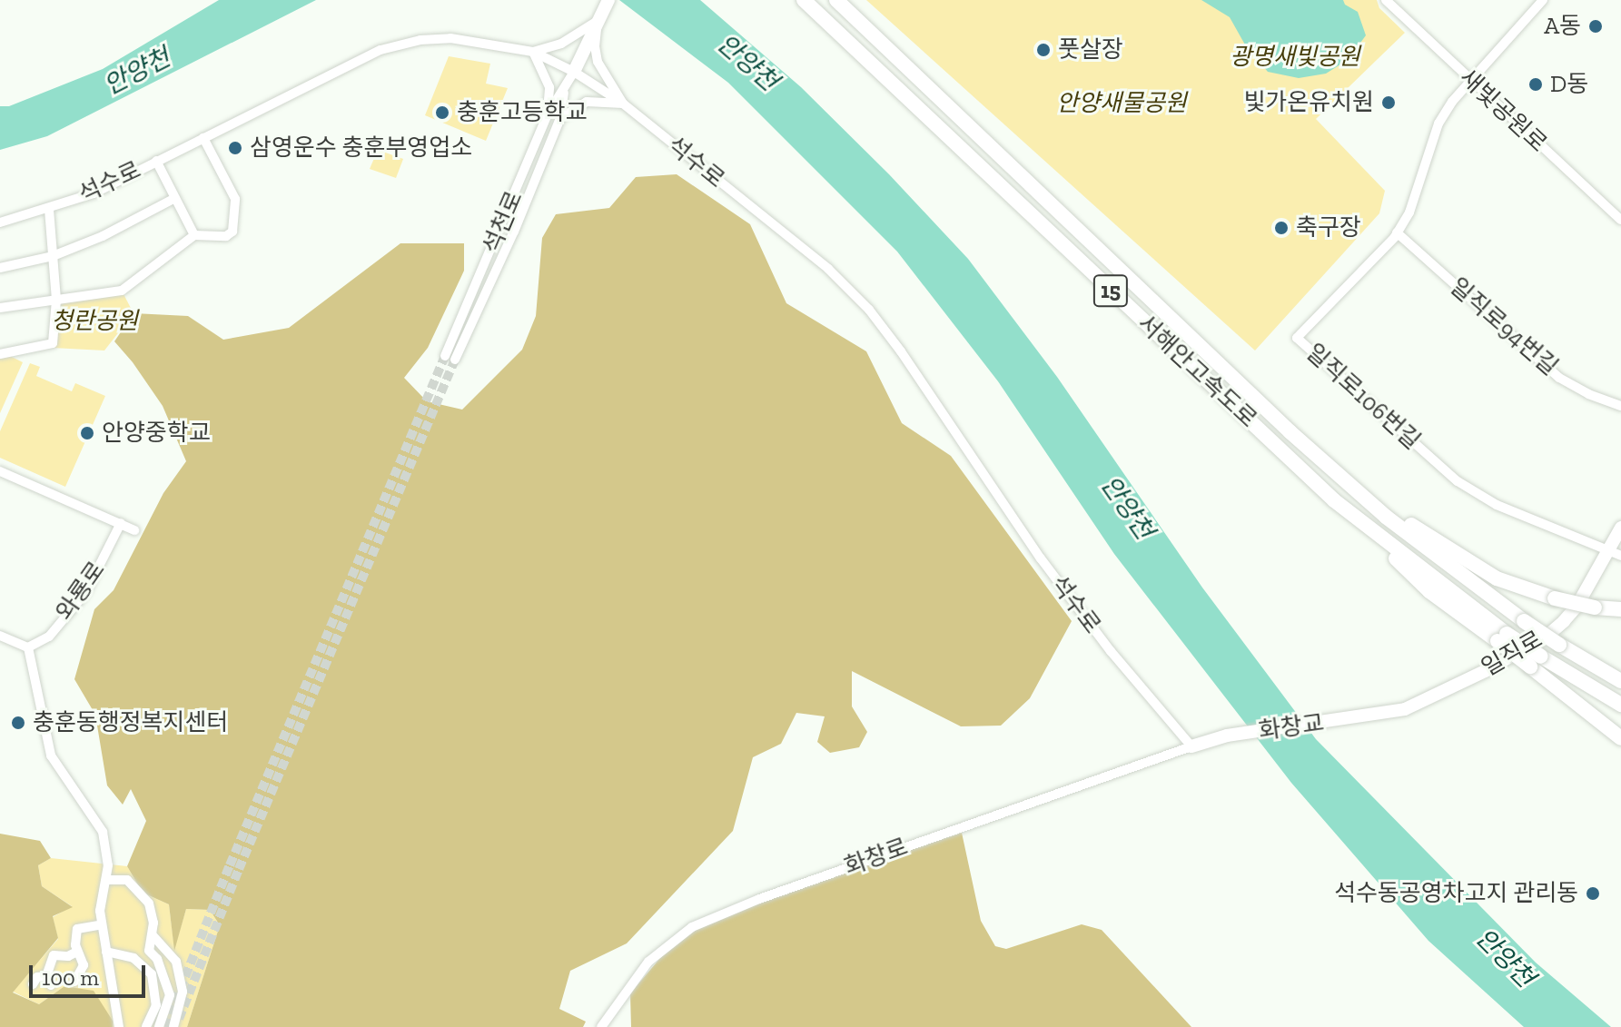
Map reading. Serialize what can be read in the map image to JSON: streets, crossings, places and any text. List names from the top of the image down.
{
  "streets": {
    "highway": ["15", "서해안고속도로"],
    "main road": ["석천로", "일직로", "화창교"],
    "street": [
      "새빛공원로",
      "석수로",
      "일직로94번길",
      "일직로106번길",
      "와룡로",
      "화창로"
    ]
  },
  "crossings": [
    ["새빛공원로", "일직로106번길"],
    ["석수로", "석천로"],
    ["석수로", "화창교"],
    ["석수로", "화창로"],
    ["일직로94번길", "일직로106번길"],
    ["일직로106번길", "일직로"],
    ["일직로", "화창교"],
    ["화창교", "화창로"]
  ],
  "water": ["안양천"],
  "parks": ["광명새빛공원", "안양새물공원", "청란공원"],
  "places": [
    "A동",
    "풋살장",
    "D동",
    "빛가온유치원",
    "충훈고등학교",
    "삼영운수 충훈부영업소",
    "축구장",
    "안양중학교",
    "충훈동행정복지센터",
    "석수동공영차고지 관리동"
  ],
  "scale_bar": "100 m"
}
